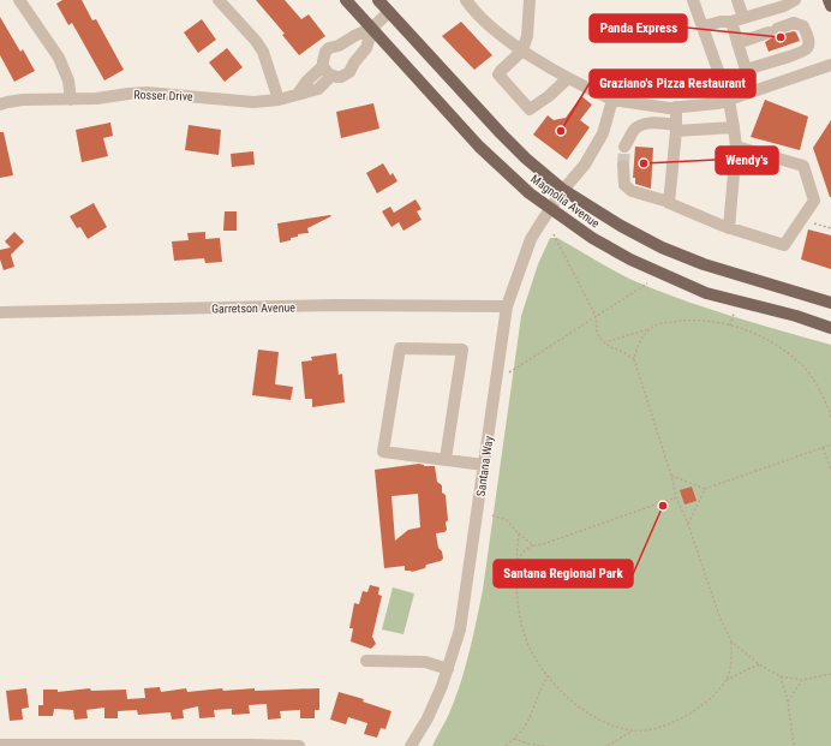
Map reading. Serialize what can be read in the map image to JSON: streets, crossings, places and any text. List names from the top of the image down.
{
  "streets": {
    "main road": ["Magnolia Avenue"],
    "street": ["Rosser Drive", "Garretson Avenue", "Santana Way"]
  },
  "crossings": [
    ["Rosser Drive", "Magnolia Avenue"],
    ["Magnolia Avenue", "Santana Way"],
    ["Garretson Avenue", "Santana Way"]
  ],
  "places": [
    "Panda Express",
    "Graziano's Pizza Restaurant",
    "Wendy's",
    "Santana Regional Park"
  ]
}
